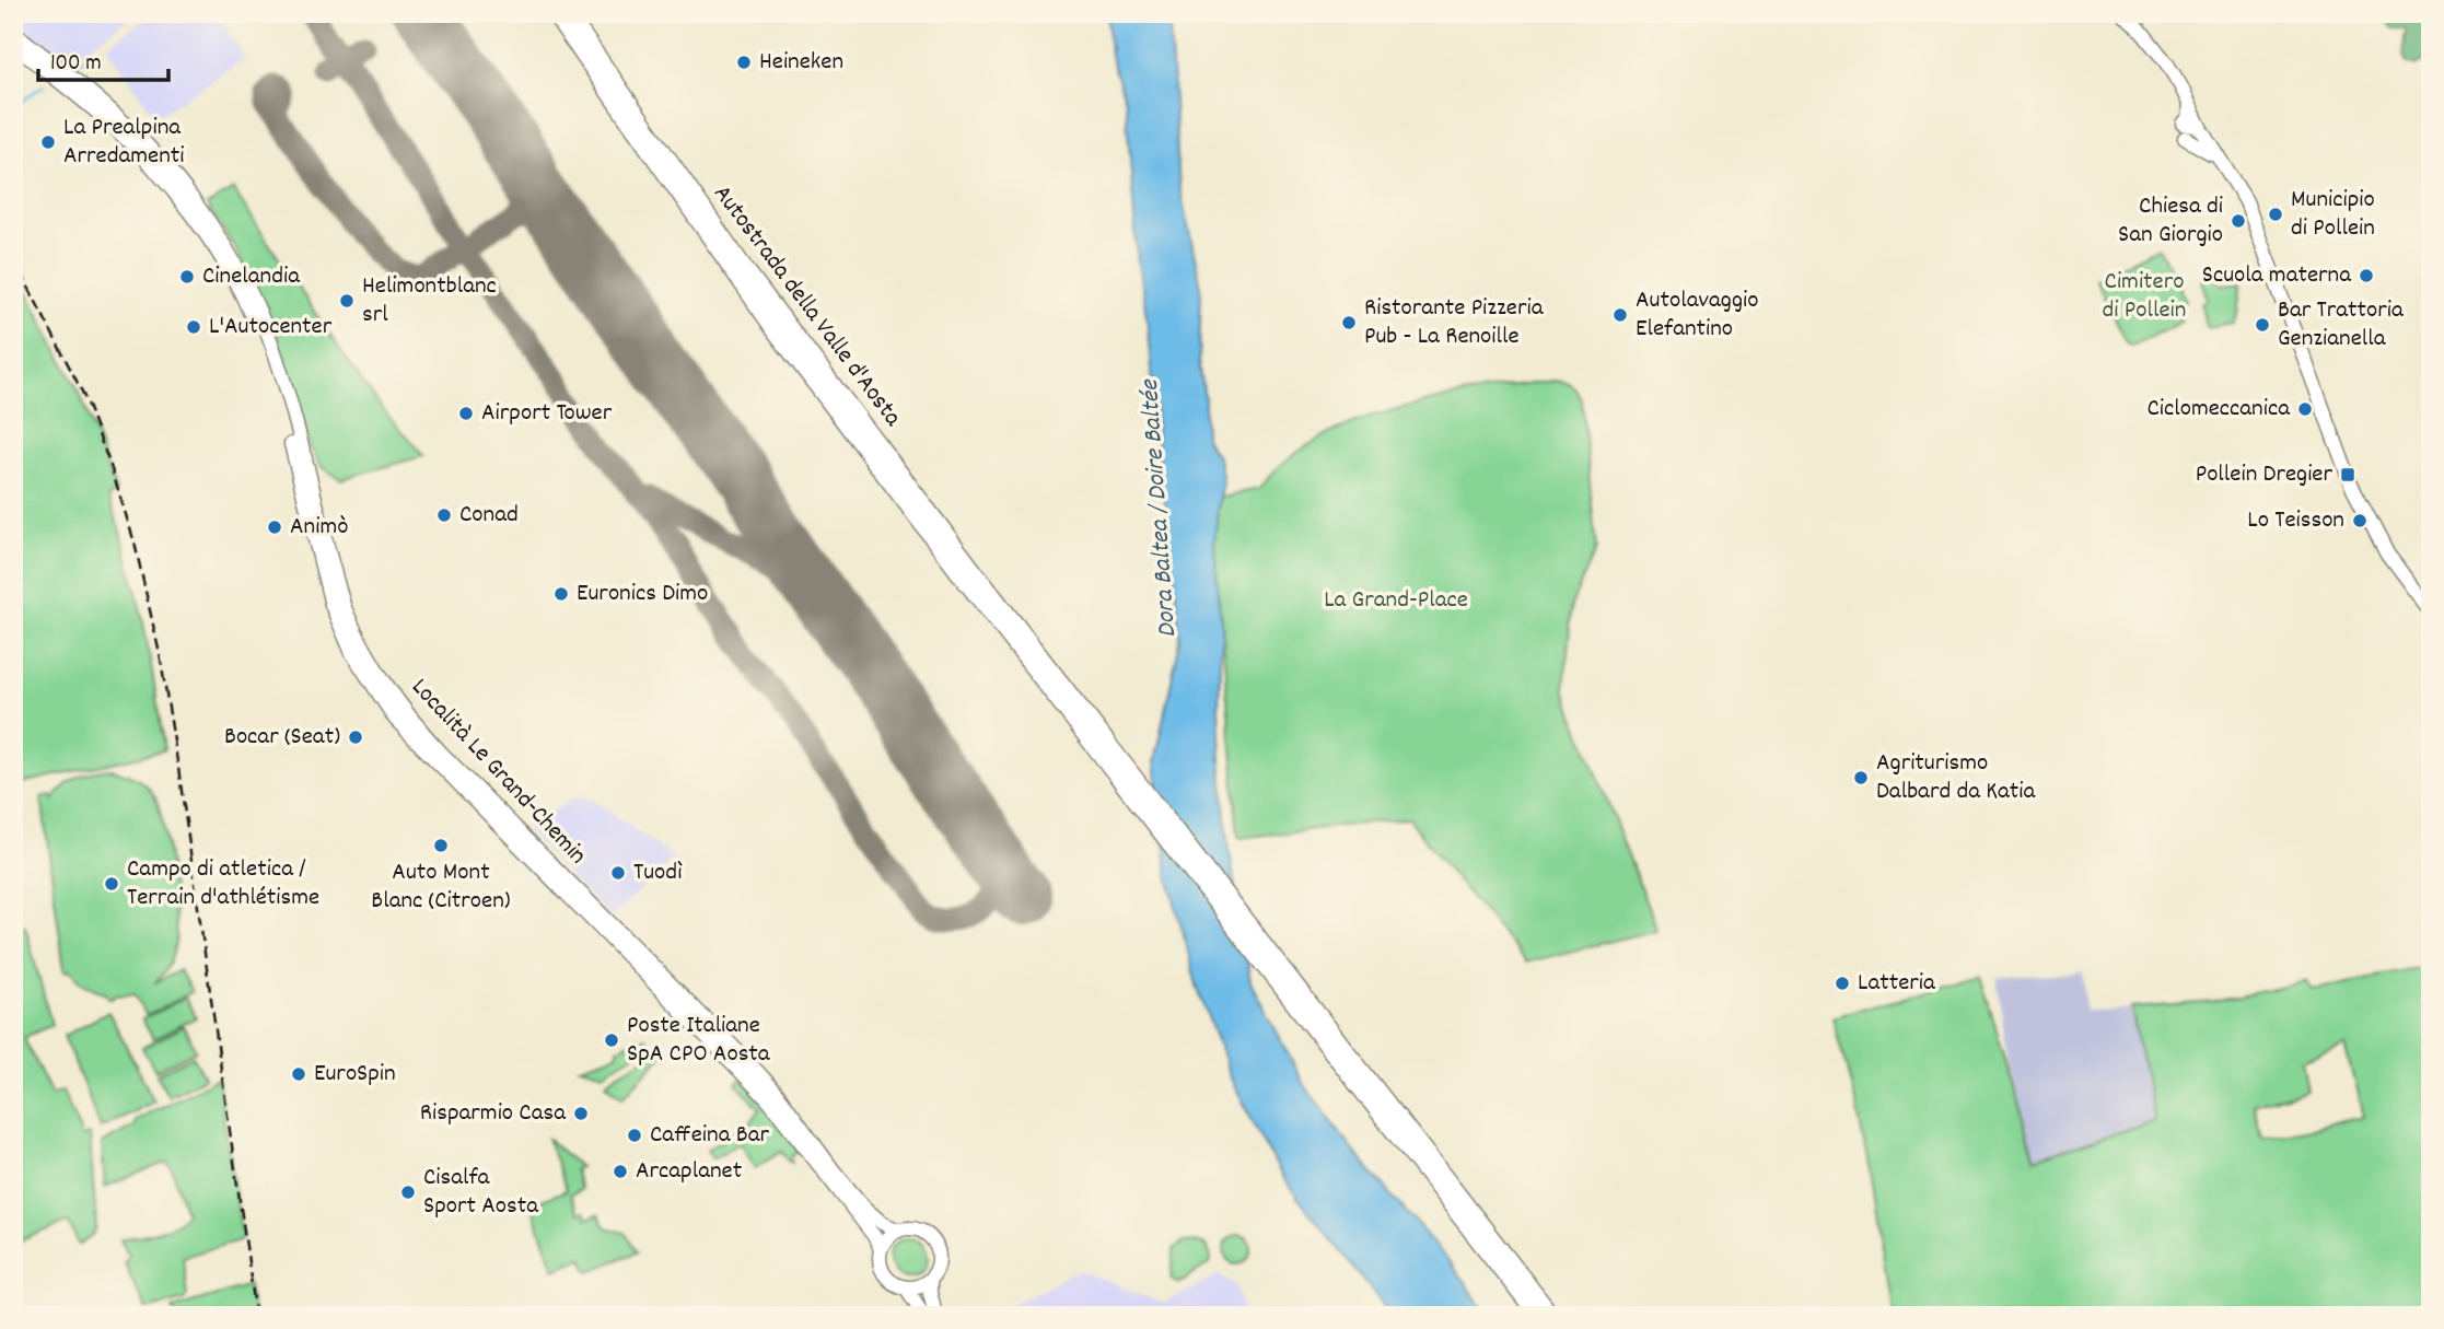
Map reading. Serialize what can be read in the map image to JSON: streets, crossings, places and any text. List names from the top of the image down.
{
  "streets": {
    "highway": ["Autostrada della Valle d'Aosta"],
    "main road": ["Località Le Grand-Chemin"]
  },
  "water": ["Dora Baltea / Doire Baltée"],
  "parks": ["Cimitero di Pollein", "La Grand-Place"],
  "places": {
    "other": [
      "Heineken",
      "La Prealpina Arredamenti",
      "Municipio di Pollein",
      "Chiesa di San Giorgio",
      "Scuola materna",
      "Cinelandia",
      "Helimontblanc srl",
      "Autolavaggio Elefantino",
      "Ristorante Pizzeria Pub - La Renoille",
      "Bar Trattoria Genzianella",
      "L'Autocenter",
      "Ciclomeccanica",
      "Airport Tower",
      "Conad",
      "Lo Teisson",
      "Animò",
      "Euronics Dimo",
      "Bocar (Seat)",
      "Agriturismo Dalbard da Katia",
      "Auto Mont Blanc (Citroen)",
      "Tuodì",
      "Campo di atletica / Terrain d'athlétisme",
      "Latteria",
      "Poste Italiane SpA CPO Aosta",
      "EuroSpin",
      "Risparmio Casa",
      "Caffeina Bar",
      "Arcaplanet",
      "Cisalfa Sport Aosta"
    ],
    "transit": ["Pollein Dregier"]
  },
  "scale_bar": "100 m"
}
